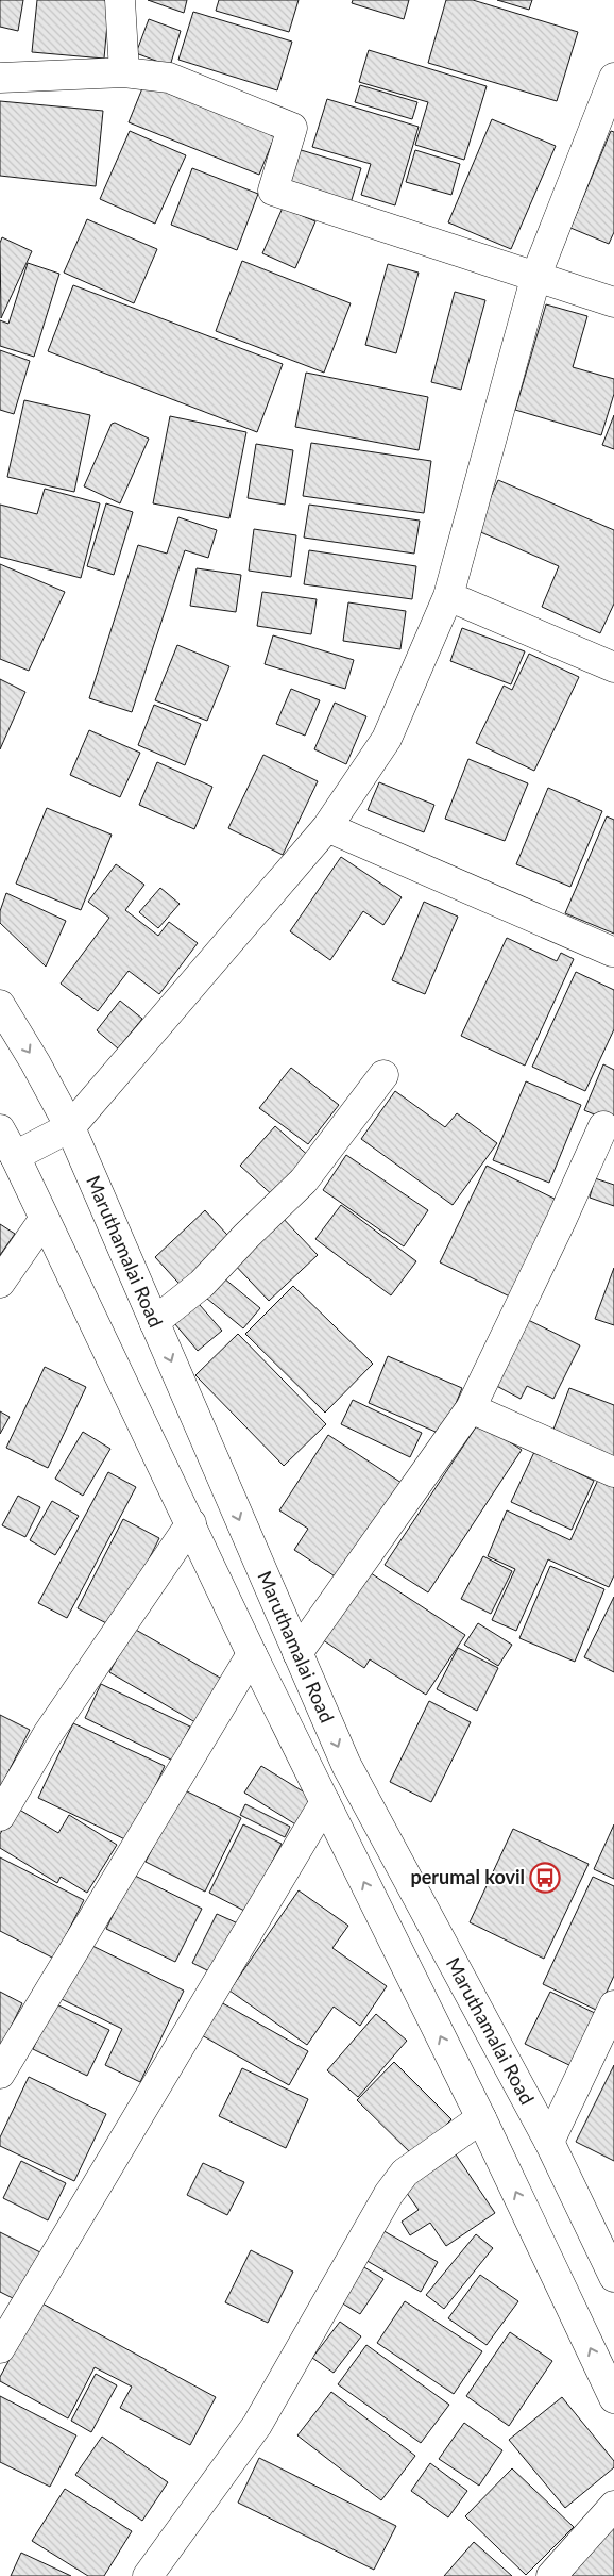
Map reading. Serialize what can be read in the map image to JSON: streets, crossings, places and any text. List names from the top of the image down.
{
  "streets": {
    "street": ["Maruthamalai Road"]
  },
  "places": {
    "bus stop": ["perumal kovil"]
  }
}
